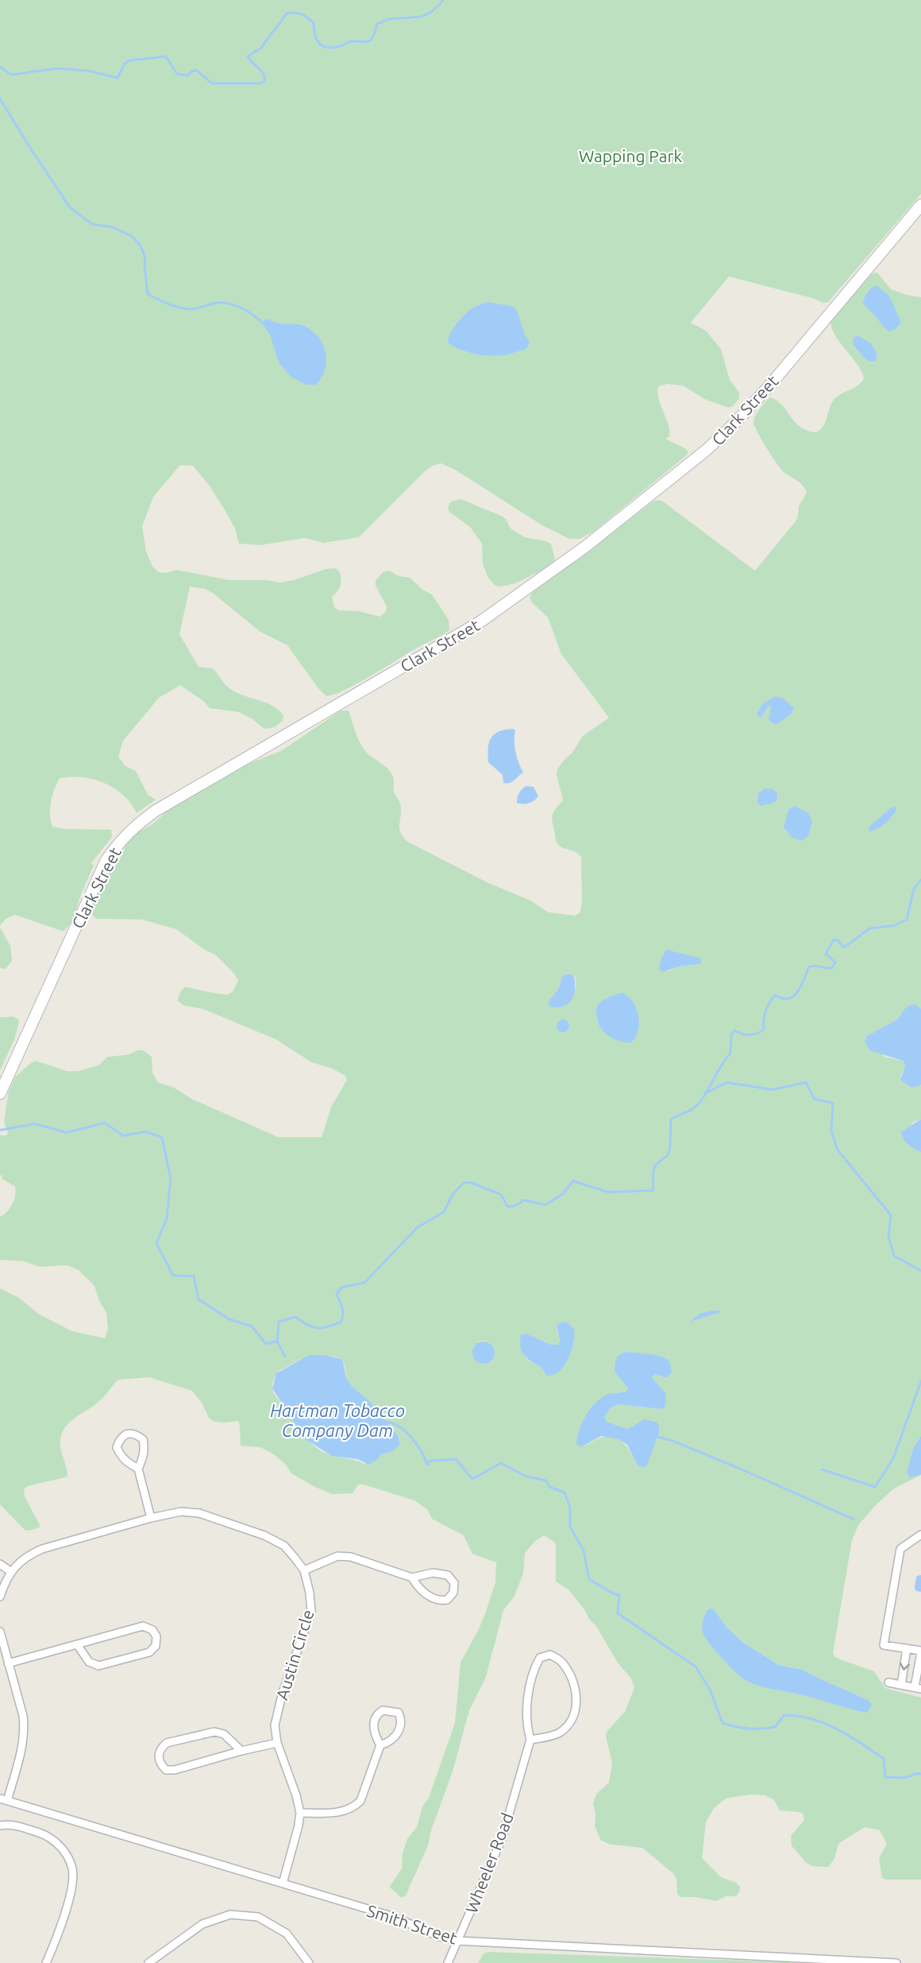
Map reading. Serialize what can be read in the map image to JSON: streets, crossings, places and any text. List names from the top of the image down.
{
  "streets": {
    "main road": ["Clark Street"],
    "street": ["Austin Circle", "Wheeler Road", "Smith Street"]
  },
  "crossings": [
    ["Austin Circle", "Smith Street"],
    ["Wheeler Road", "Smith Street"]
  ],
  "water": ["Hartman Tobacco Company Dam"],
  "parks": ["Wapping Park"]
}
